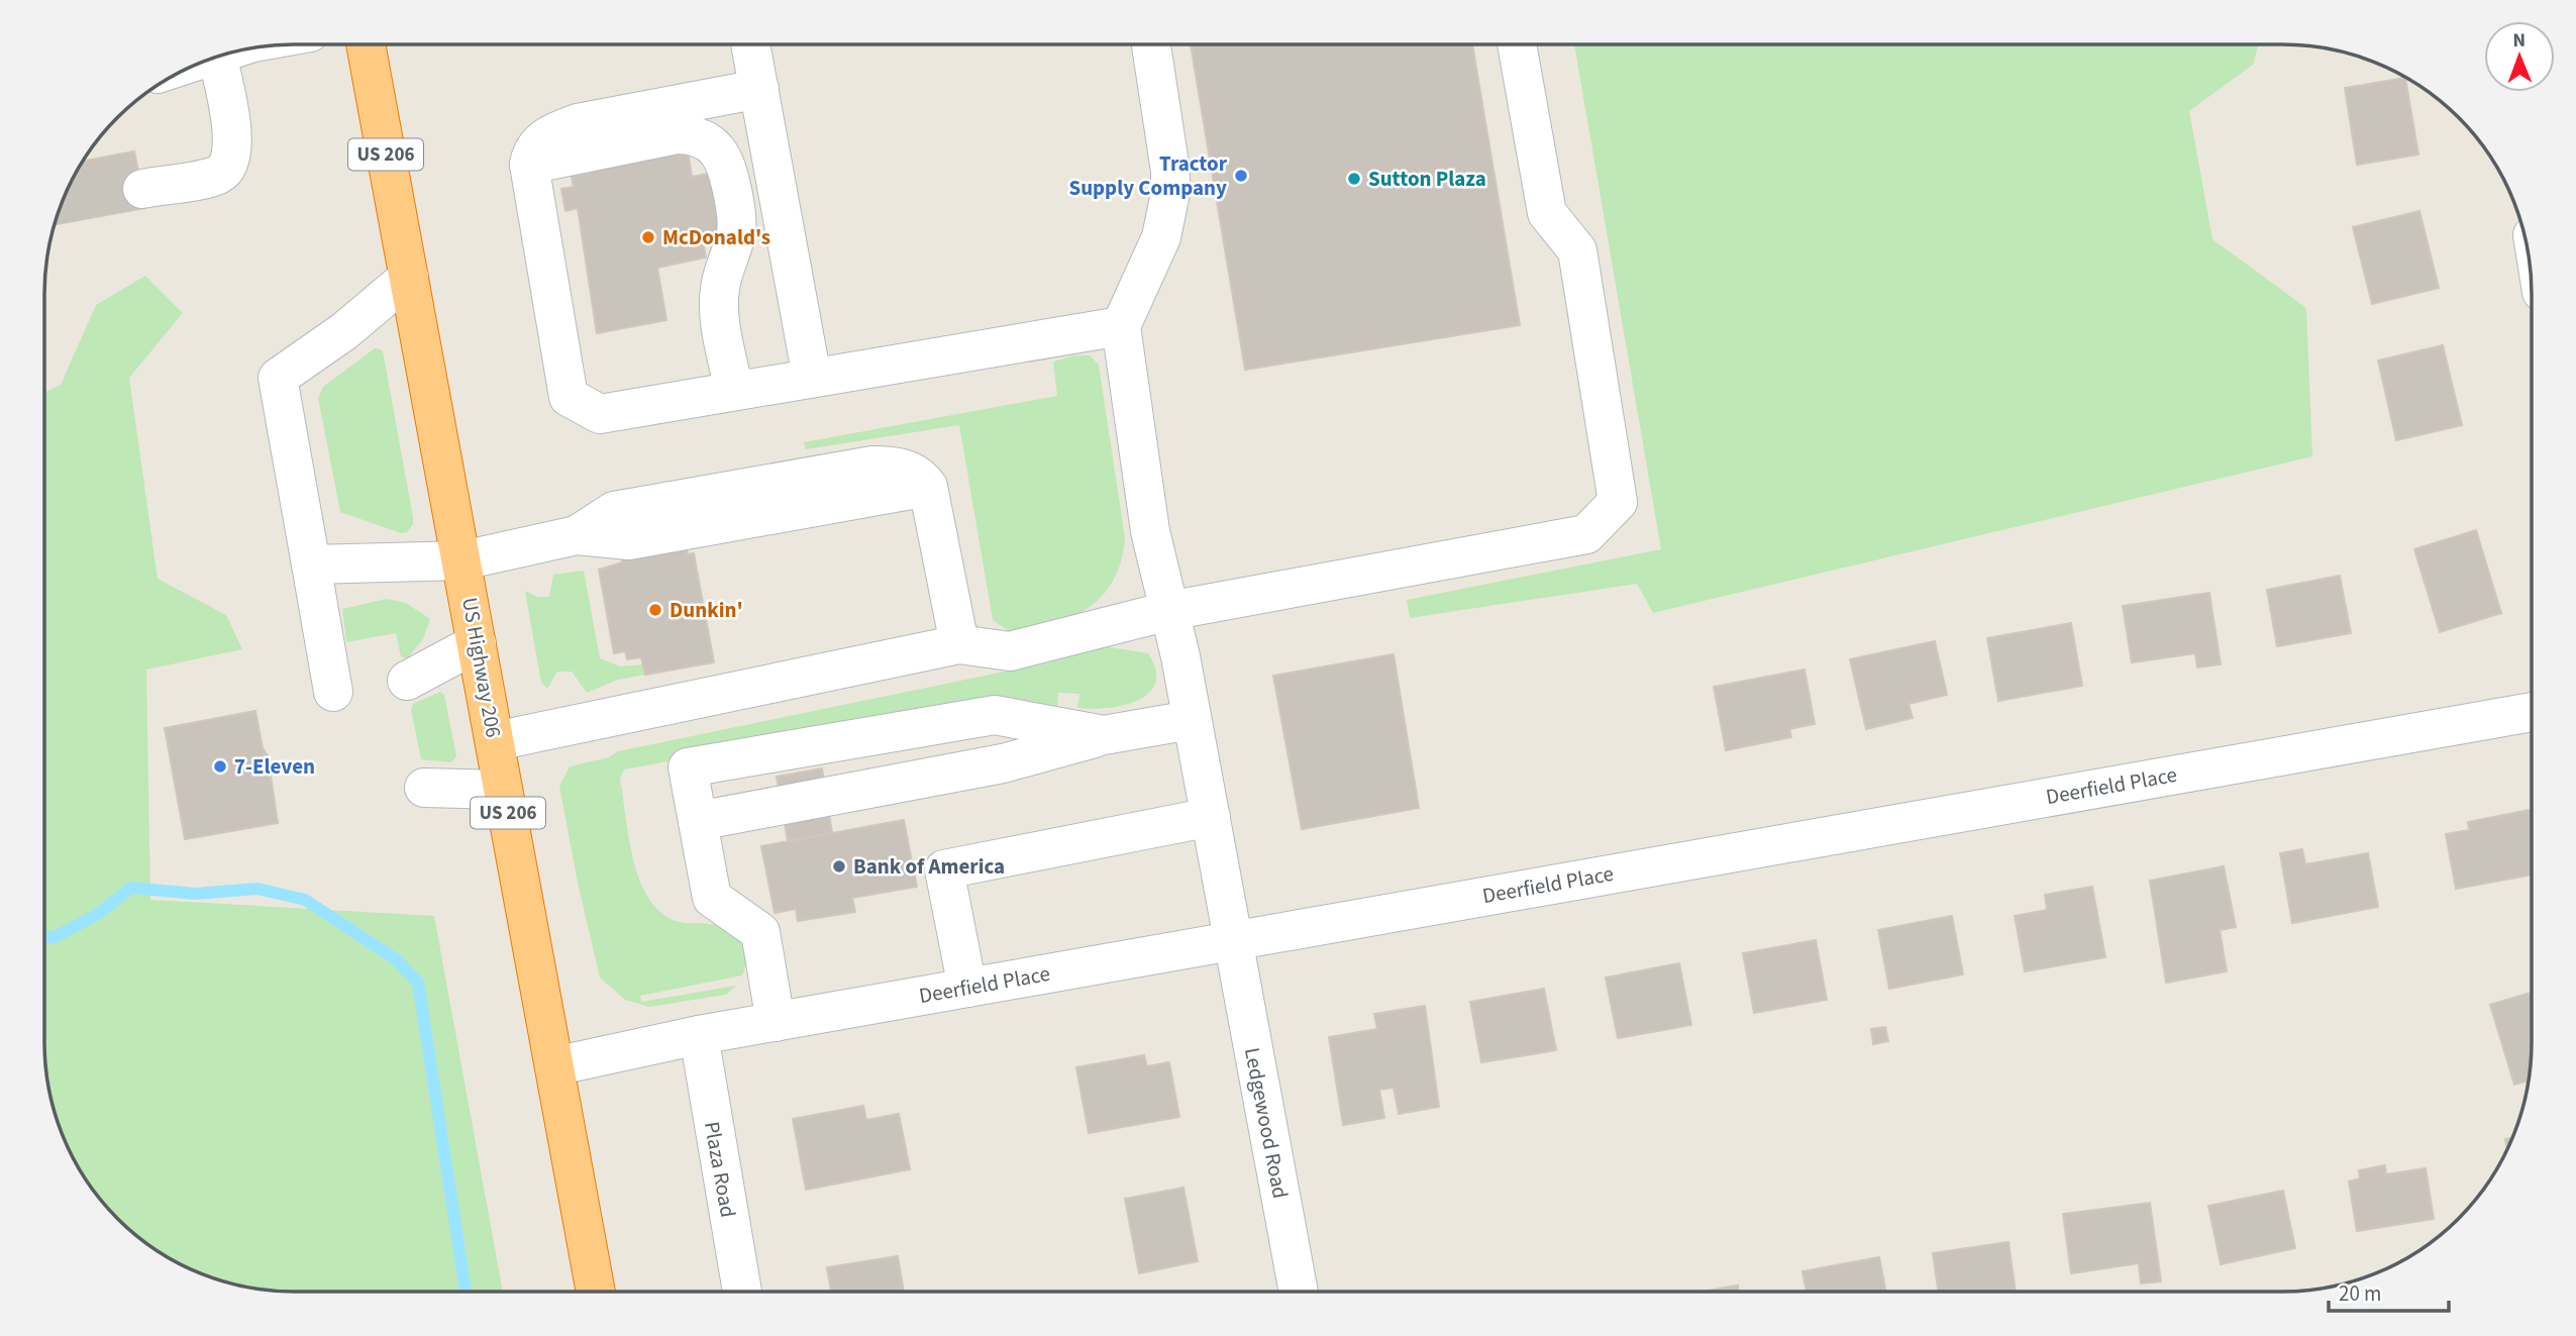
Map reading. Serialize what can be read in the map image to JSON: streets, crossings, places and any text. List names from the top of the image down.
{
  "streets": {
    "highway": ["US 206", "US Highway 206"],
    "street": ["Deerfield Place", "Ledgewood Road", "Plaza Road"]
  },
  "crossings": [
    ["US Highway 206", "Deerfield Place"],
    ["Deerfield Place", "Ledgewood Road"],
    ["Deerfield Place", "Plaza Road"]
  ],
  "places": [
    "Tractor Supply Company",
    "Sutton Plaza",
    "McDonald's",
    "Dunkin'",
    "7-Eleven",
    "Bank of America"
  ],
  "scale_bar": "20 m",
  "north": "top"
}
